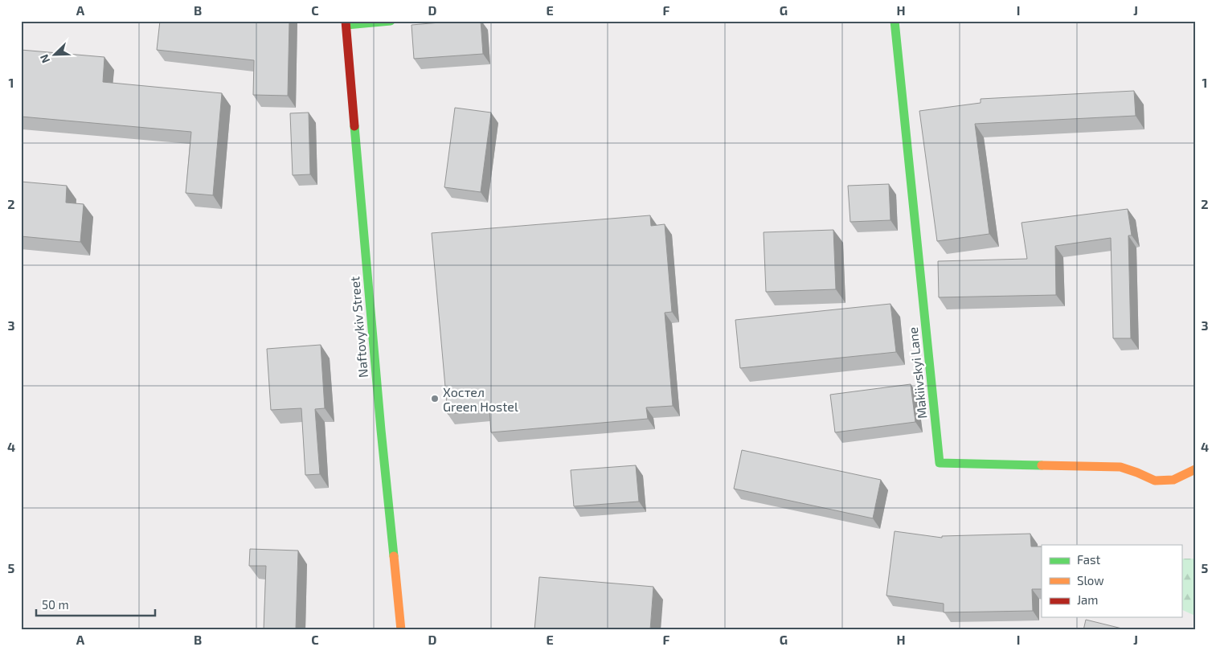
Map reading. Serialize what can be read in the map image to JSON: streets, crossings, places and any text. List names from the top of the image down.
{
  "streets": {
    "street": ["Naftovykiv Street", "Makiivskyi Lane"]
  },
  "places": ["Хостел Green Hostel"],
  "legend": ["Fast", "Slow", "Jam"],
  "scale_bar": "50 m",
  "north": "bottom left",
  "grid": {
    "columns": [
      "A",
      "B",
      "C",
      "D",
      "E",
      "F",
      "G",
      "H",
      "I",
      "J"
    ],
    "rows": [
      "1",
      "2",
      "3",
      "4",
      "5"
    ]
  }
}
